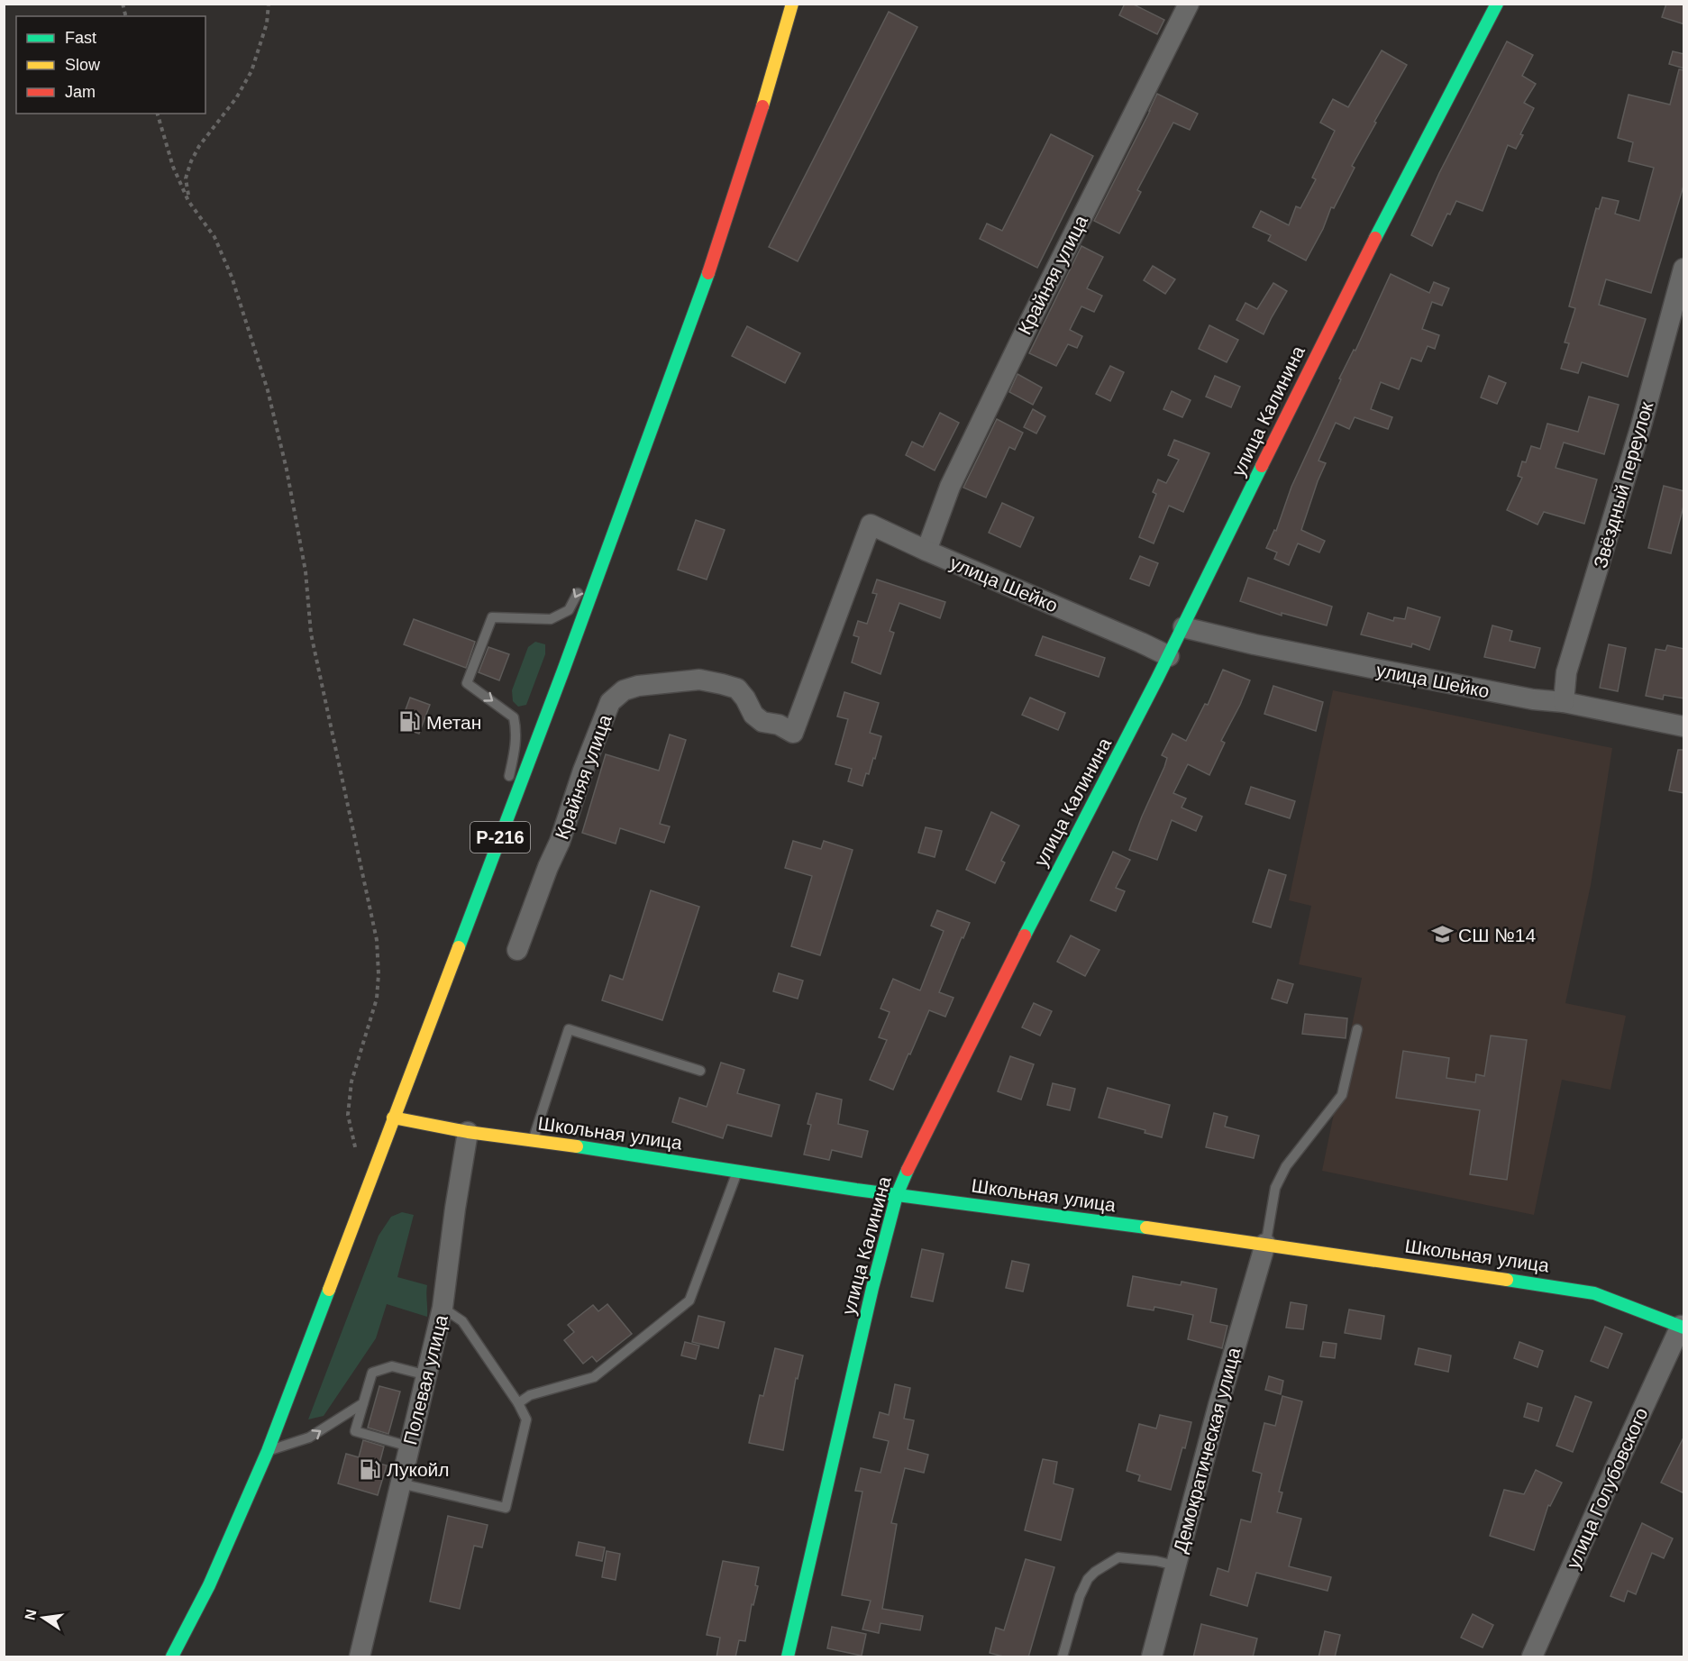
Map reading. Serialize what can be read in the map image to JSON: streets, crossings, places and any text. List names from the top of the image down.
{
  "streets": {
    "main road": ["улица Калинина", "Р-216", "Школьная улица"],
    "street": [
      "Крайняя улица",
      "Звёздный переулок",
      "улица Шейко",
      "Полевая улица",
      "Демократическая улица",
      "улица Голубовского"
    ]
  },
  "crossings": [
    ["Крайняя улица", "улица Шейко"],
    ["улица Калинина", "улица Шейко"],
    ["улица Калинина", "Школьная улица"],
    ["Звёздный переулок", "улица Шейко"],
    ["Р-216", "Школьная улица"],
    ["Школьная улица", "Полевая улица"],
    ["Школьная улица", "Демократическая улица"],
    ["Школьная улица", "улица Голубовского"]
  ],
  "places": {
    "fuel station": ["Метан", "Лукойл"],
    "school or university": ["СШ №14"]
  },
  "legend": ["Fast", "Slow", "Jam"],
  "north": "left"
}
